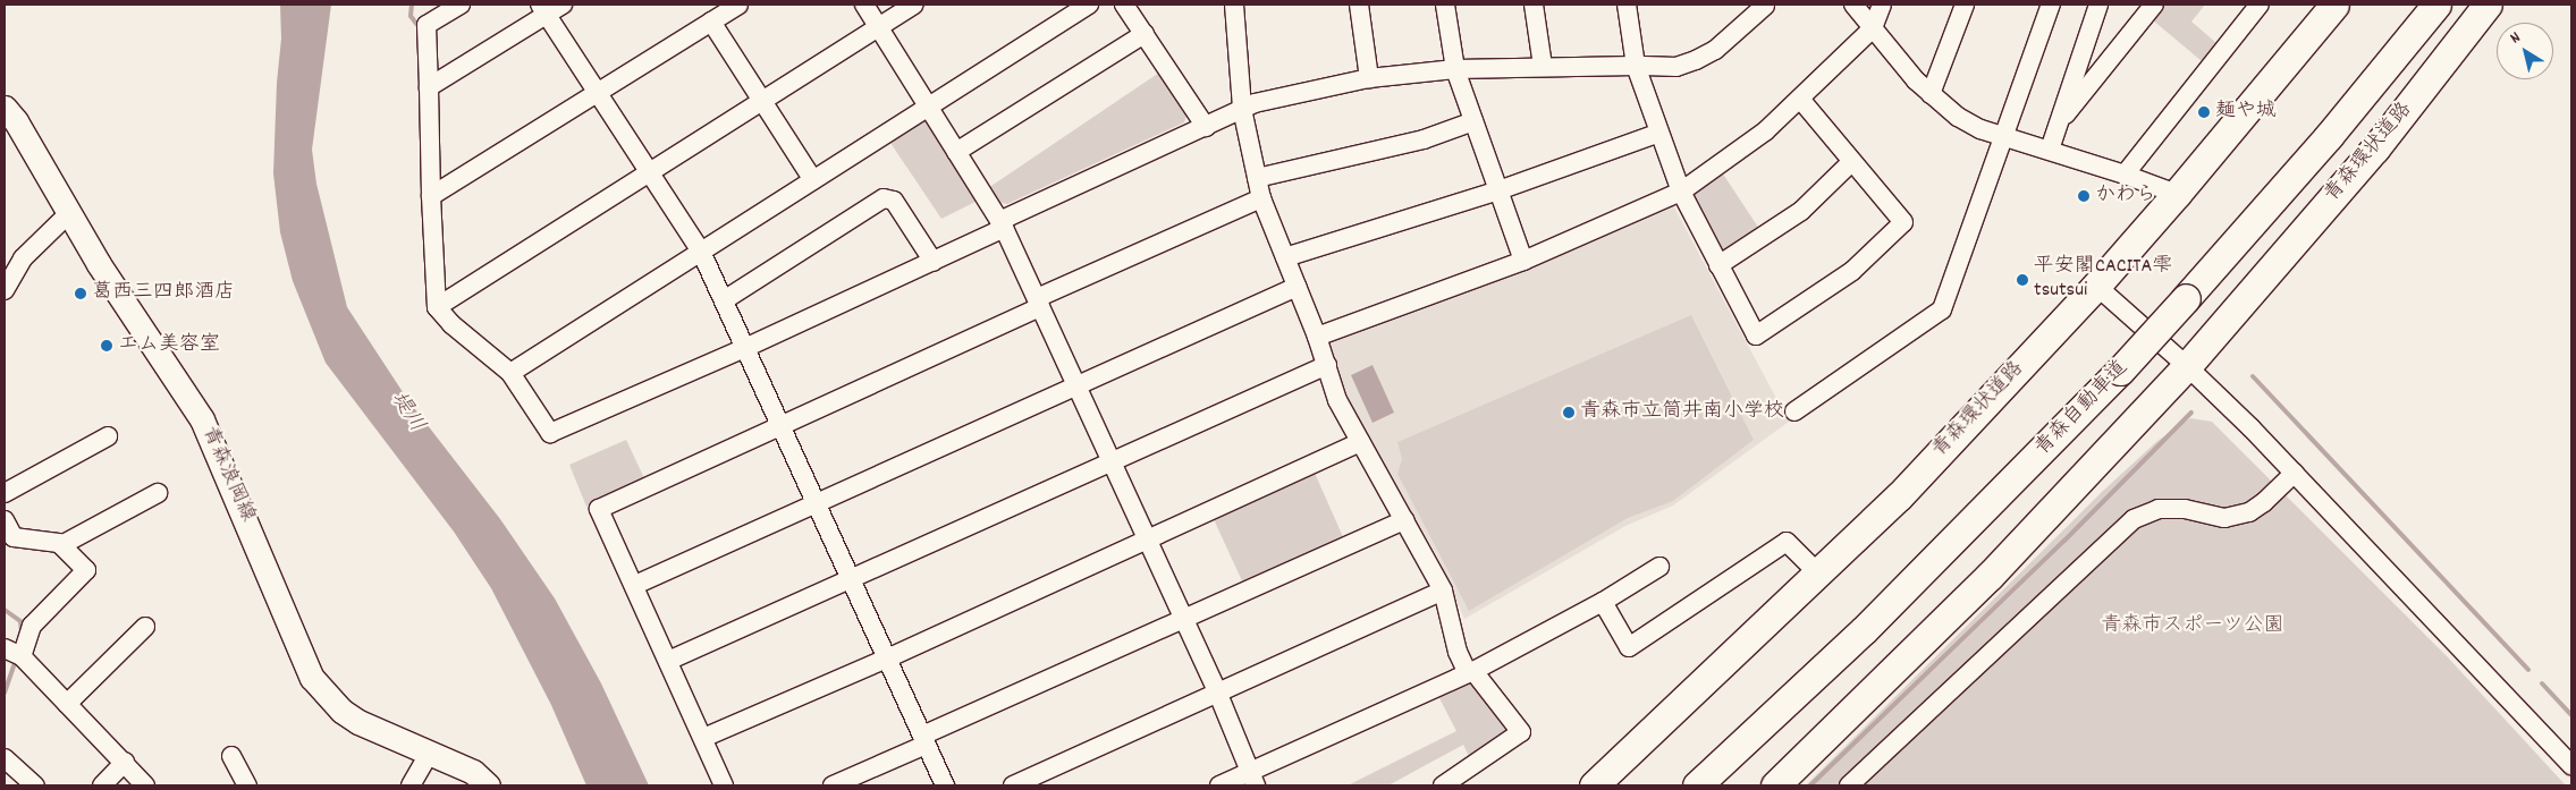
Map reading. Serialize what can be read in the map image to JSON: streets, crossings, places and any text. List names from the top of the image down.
{
  "streets": {
    "highway": ["青森環状道路", "青森自動車道"],
    "main road": ["青森浪岡線"]
  },
  "water": ["堤川"],
  "parks": ["青森市スポーツ公園"],
  "places": [
    "麺や城",
    "かわら",
    "平安閣CACITA雫 tsutsui",
    "葛西三四郎酒店",
    "エム美容室",
    "青森市立筒井南小学校"
  ],
  "north": "top left"
}
